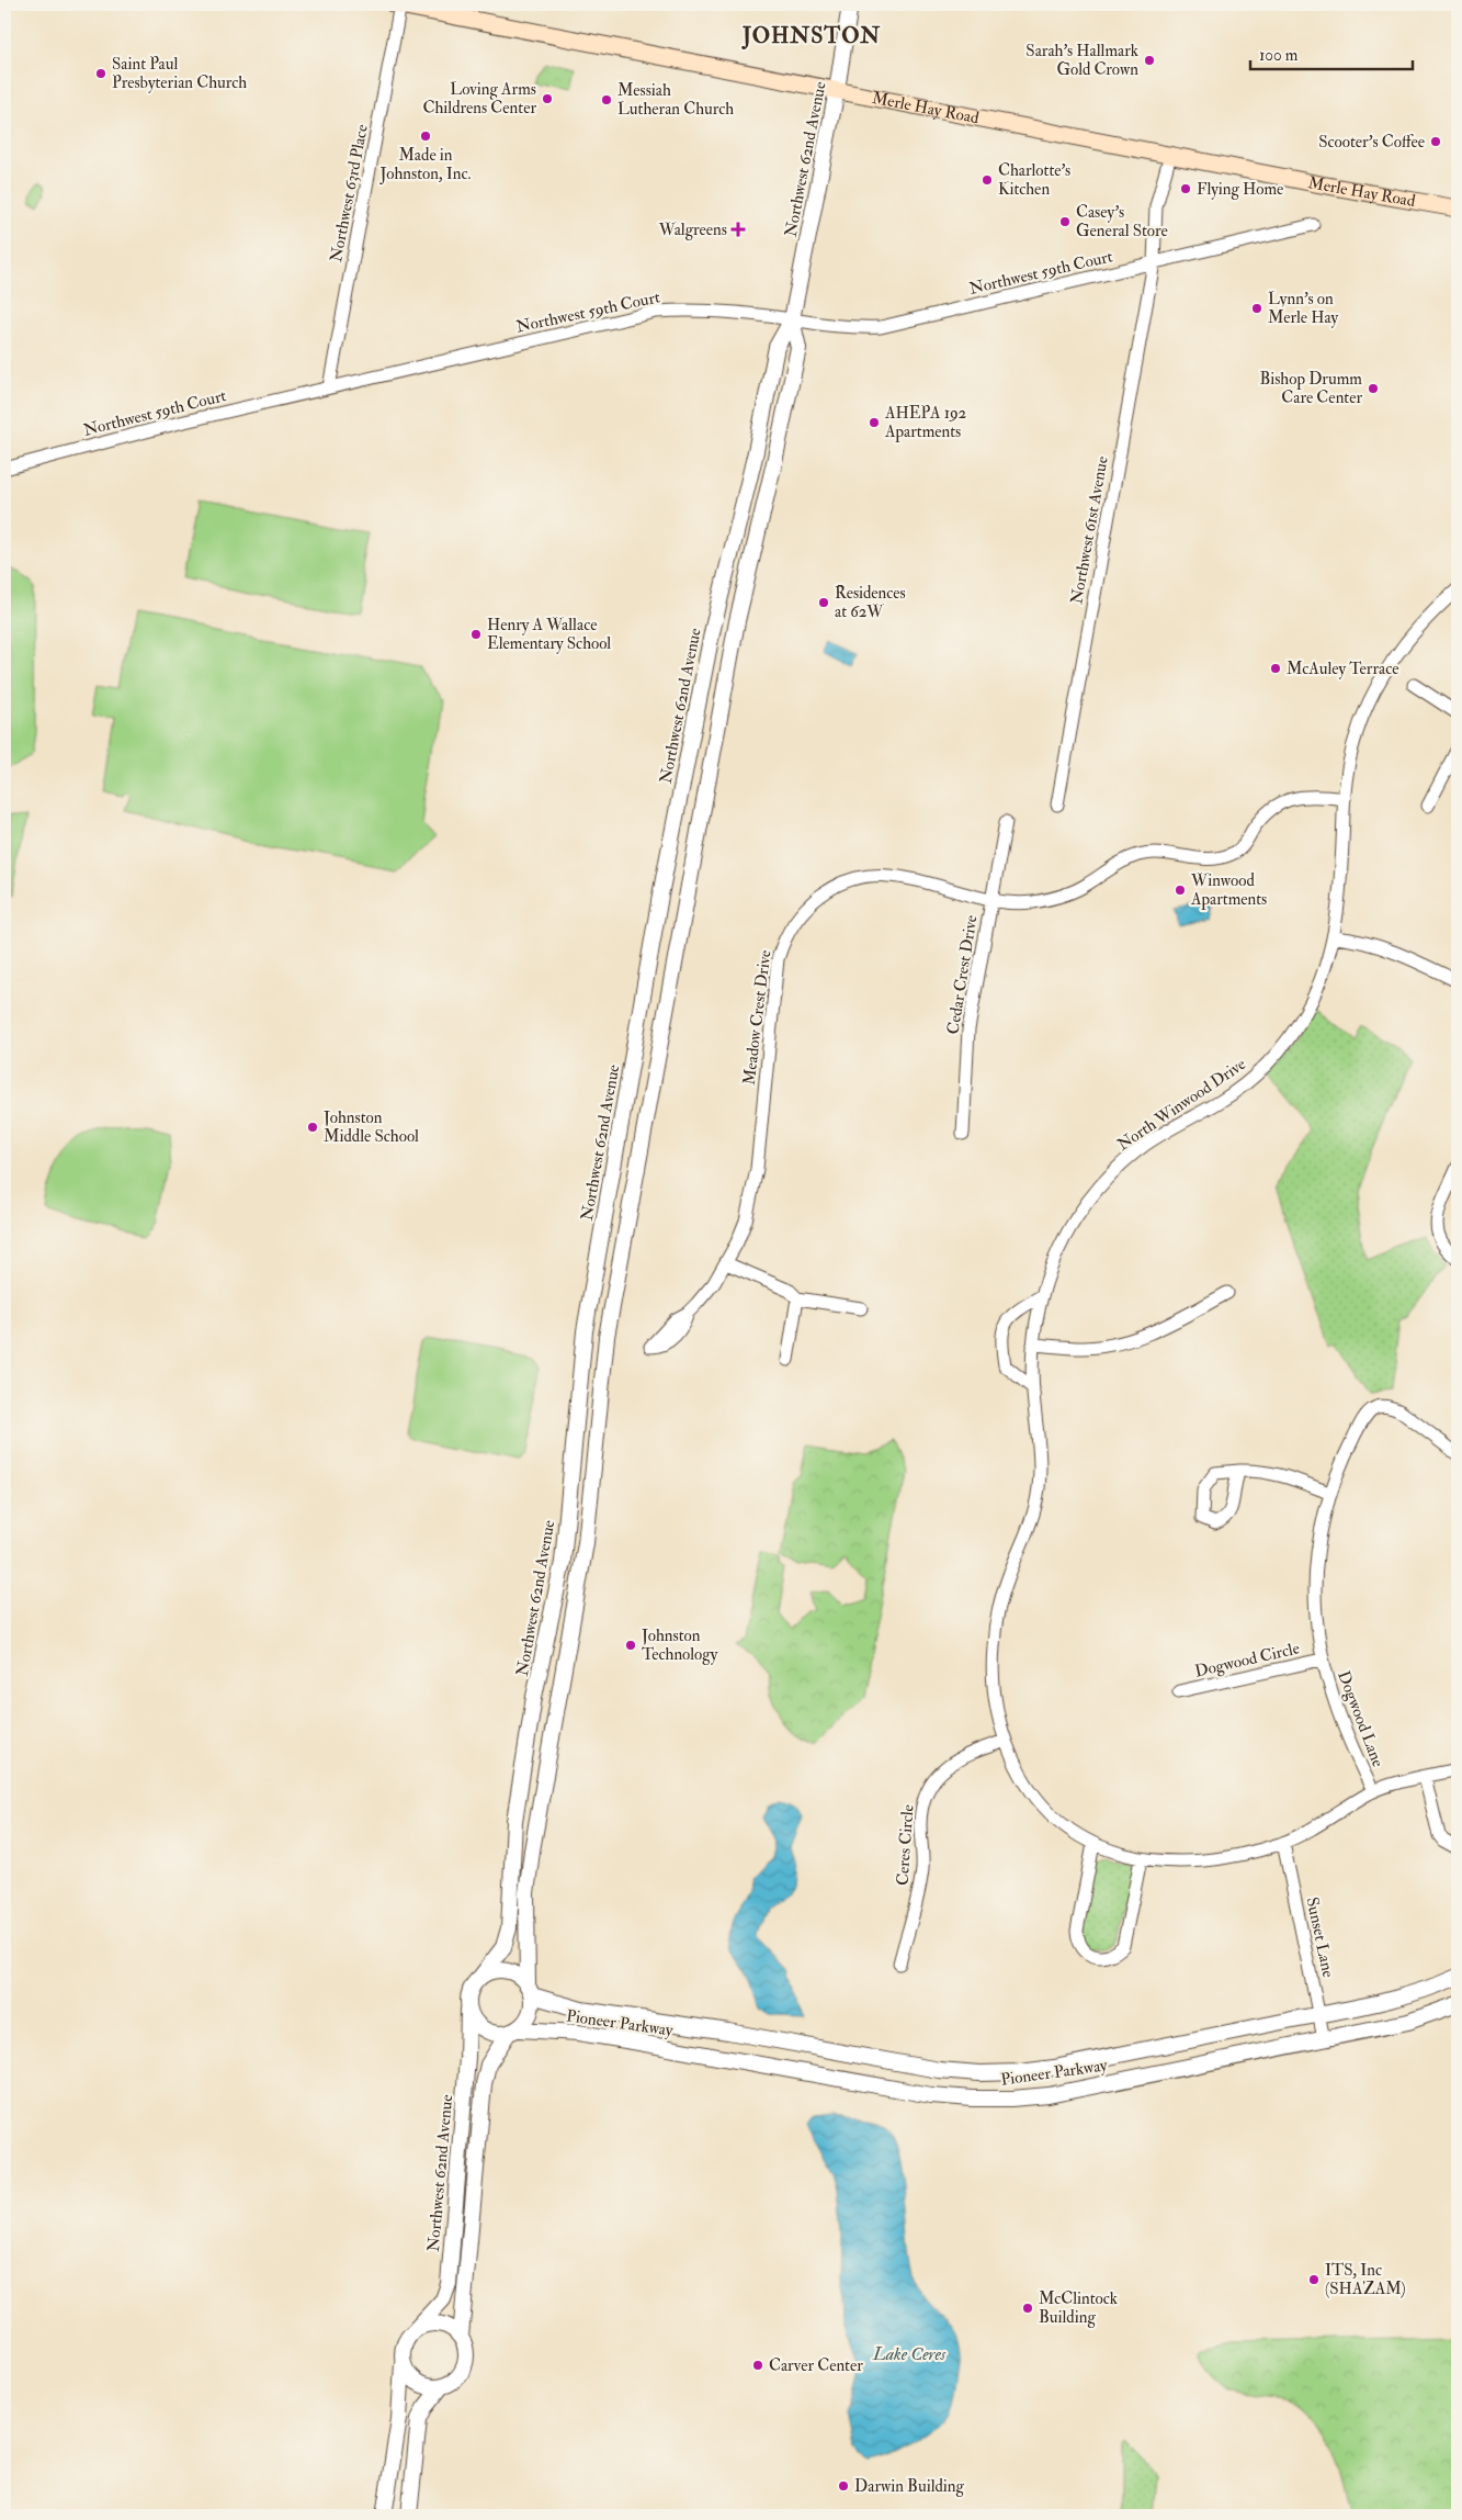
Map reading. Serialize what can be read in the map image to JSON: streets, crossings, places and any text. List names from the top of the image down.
{
  "streets": {
    "main road": ["Merle Hay Road"],
    "street": [
      "Northwest 62nd Avenue",
      "Northwest 63rd Place",
      "Northwest 59th Court",
      "Northwest 61st Avenue",
      "Cedar Crest Drive",
      "Meadow Crest Drive",
      "North Winwood Drive",
      "Dogwood Circle",
      "Dogwood Lane",
      "Ceres Circle",
      "Sunset Lane",
      "Pioneer Parkway"
    ]
  },
  "crossings": [
    ["Merle Hay Road", "Northwest 62nd Avenue"],
    ["Merle Hay Road", "Northwest 63rd Place"],
    ["Merle Hay Road", "Northwest 61st Avenue"],
    ["Northwest 62nd Avenue", "Northwest 59th Court"],
    ["Northwest 62nd Avenue", "Pioneer Parkway"],
    ["Northwest 63rd Place", "Northwest 59th Court"],
    ["Northwest 59th Court", "Northwest 61st Avenue"],
    ["Cedar Crest Drive", "Meadow Crest Drive"],
    ["Meadow Crest Drive", "North Winwood Drive"],
    ["North Winwood Drive", "Dogwood Lane"],
    ["North Winwood Drive", "Ceres Circle"],
    ["North Winwood Drive", "Sunset Lane"],
    ["Dogwood Circle", "Dogwood Lane"],
    ["Sunset Lane", "Pioneer Parkway"]
  ],
  "districts": ["JOHNSTON"],
  "water": ["Lake Ceres"],
  "places": {
    "other": [
      "Sarah's Hallmark Gold Crown",
      "Saint Paul Presbyterian Church",
      "Loving Arms Childrens Center",
      "Messiah Lutheran Church",
      "Made in Johnston, Inc.",
      "Scooter's Coffee",
      "Charlotte's Kitchen",
      "Flying Home",
      "Casey's General Store",
      "Lynn's on Merle Hay",
      "Bishop Drumm Care Center",
      "AHEPA 192 Apartments",
      "Residences at 62W",
      "Henry A Wallace Elementary School",
      "McAuley Terrace",
      "Winwood Apartments",
      "Johnston Middle School",
      "Johnston Technology",
      "ITS, Inc (SHAZAM)",
      "McClintock Building",
      "Carver Center",
      "Darwin Building"
    ],
    "health": ["Walgreens"]
  },
  "scale_bar": "100 m"
}
